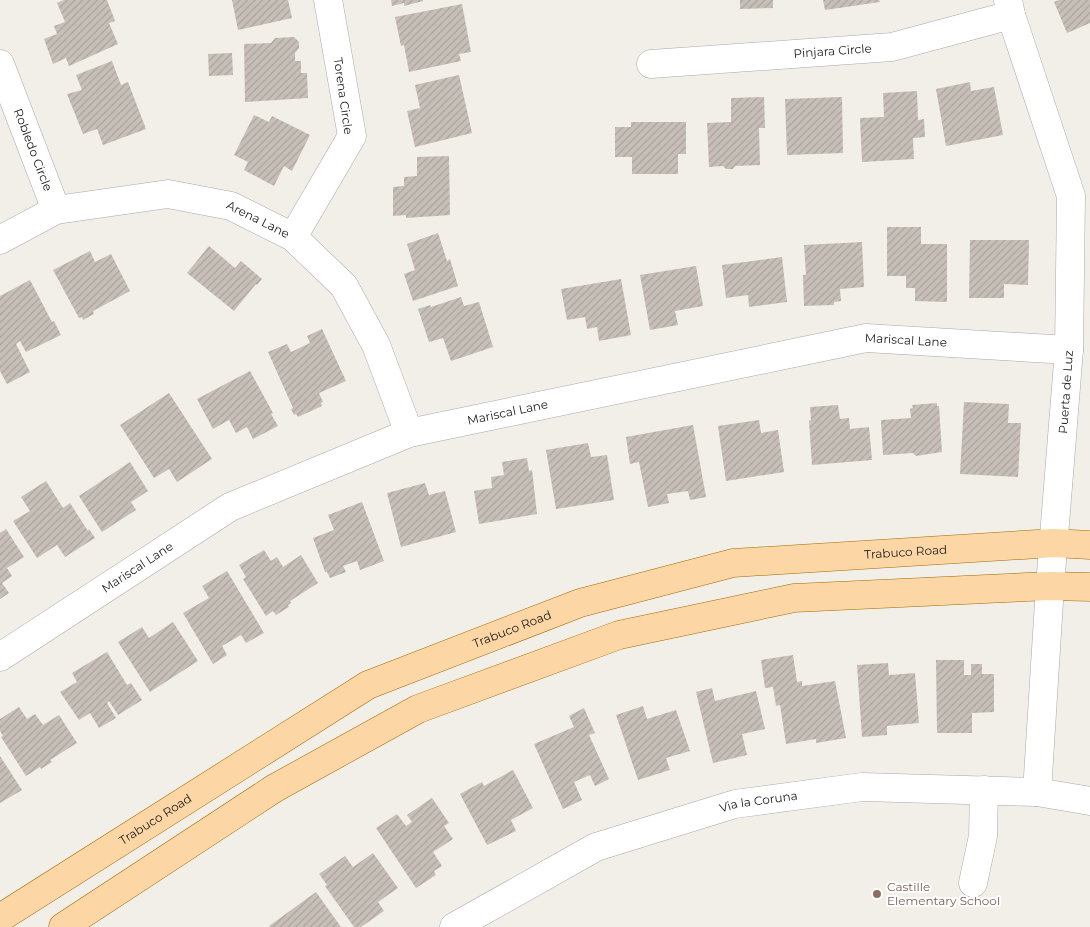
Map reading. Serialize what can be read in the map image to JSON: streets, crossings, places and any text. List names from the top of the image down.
{
  "streets": {
    "main road": ["Trabuco Road"],
    "street": [
      "Pinjara Circle",
      "Torena Circle",
      "Robledo Circle",
      "Arena Lane",
      "Mariscal Lane",
      "Puerta de Luz",
      "Via la Coruna"
    ]
  },
  "crossings": [
    ["Pinjara Circle", "Puerta de Luz"],
    ["Torena Circle", "Arena Lane"],
    ["Robledo Circle", "Arena Lane"],
    ["Arena Lane", "Mariscal Lane"],
    ["Mariscal Lane", "Puerta de Luz"],
    ["Puerta de Luz", "Trabuco Road"],
    ["Puerta de Luz", "Via la Coruna"]
  ],
  "places": ["Castille Elementary School"]
}
